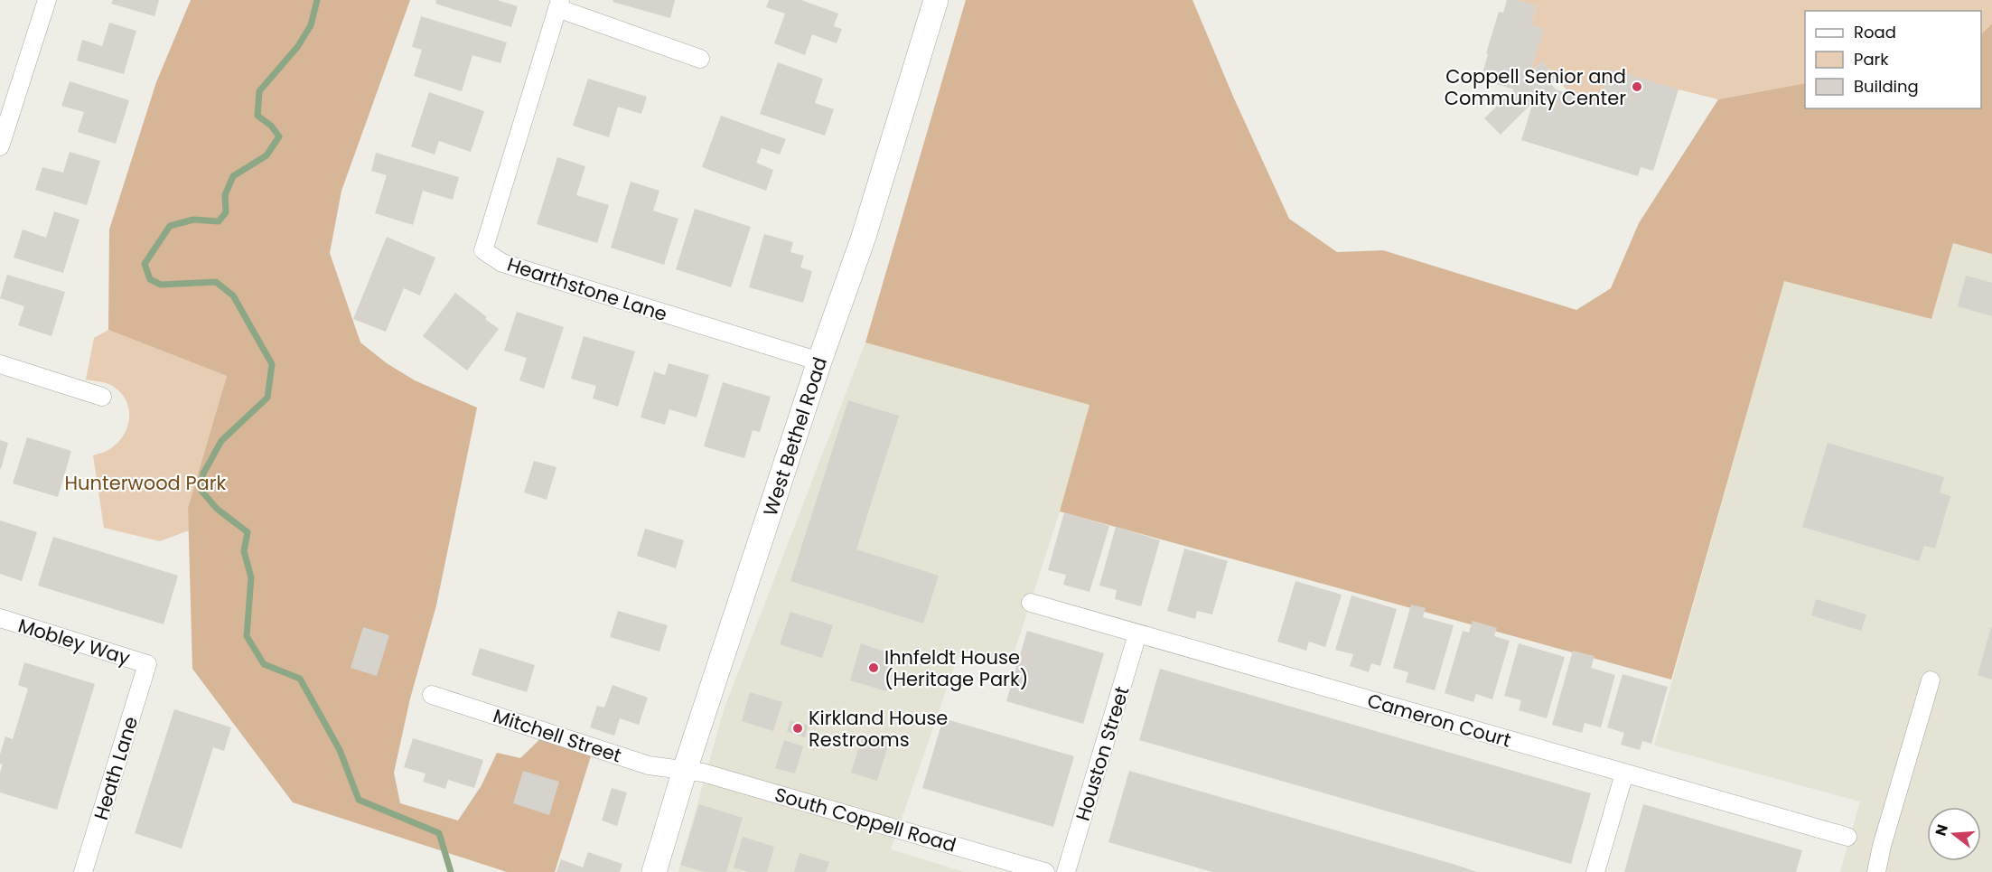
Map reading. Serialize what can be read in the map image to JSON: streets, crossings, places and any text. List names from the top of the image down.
{
  "streets": {
    "main road": ["West Bethel Road"],
    "street": [
      "Hearthstone Lane",
      "Mobley Way",
      "Cameron Court",
      "Mitchell Street",
      "Houston Street",
      "Heath Lane",
      "South Coppell Road"
    ]
  },
  "crossings": [
    ["Hearthstone Lane", "West Bethel Road"],
    ["West Bethel Road", "Mitchell Street"],
    ["West Bethel Road", "South Coppell Road"],
    ["Mobley Way", "Heath Lane"],
    ["Cameron Court", "Houston Street"],
    ["Mitchell Street", "South Coppell Road"]
  ],
  "parks": ["Hunterwood Park"],
  "places": ["Coppell Senior and Community Center", "Ihnfeldt House (Heritage Park)", "Kirkland House Restrooms"],
  "legend": ["Road", "Park", "Building"],
  "north": "left"
}
